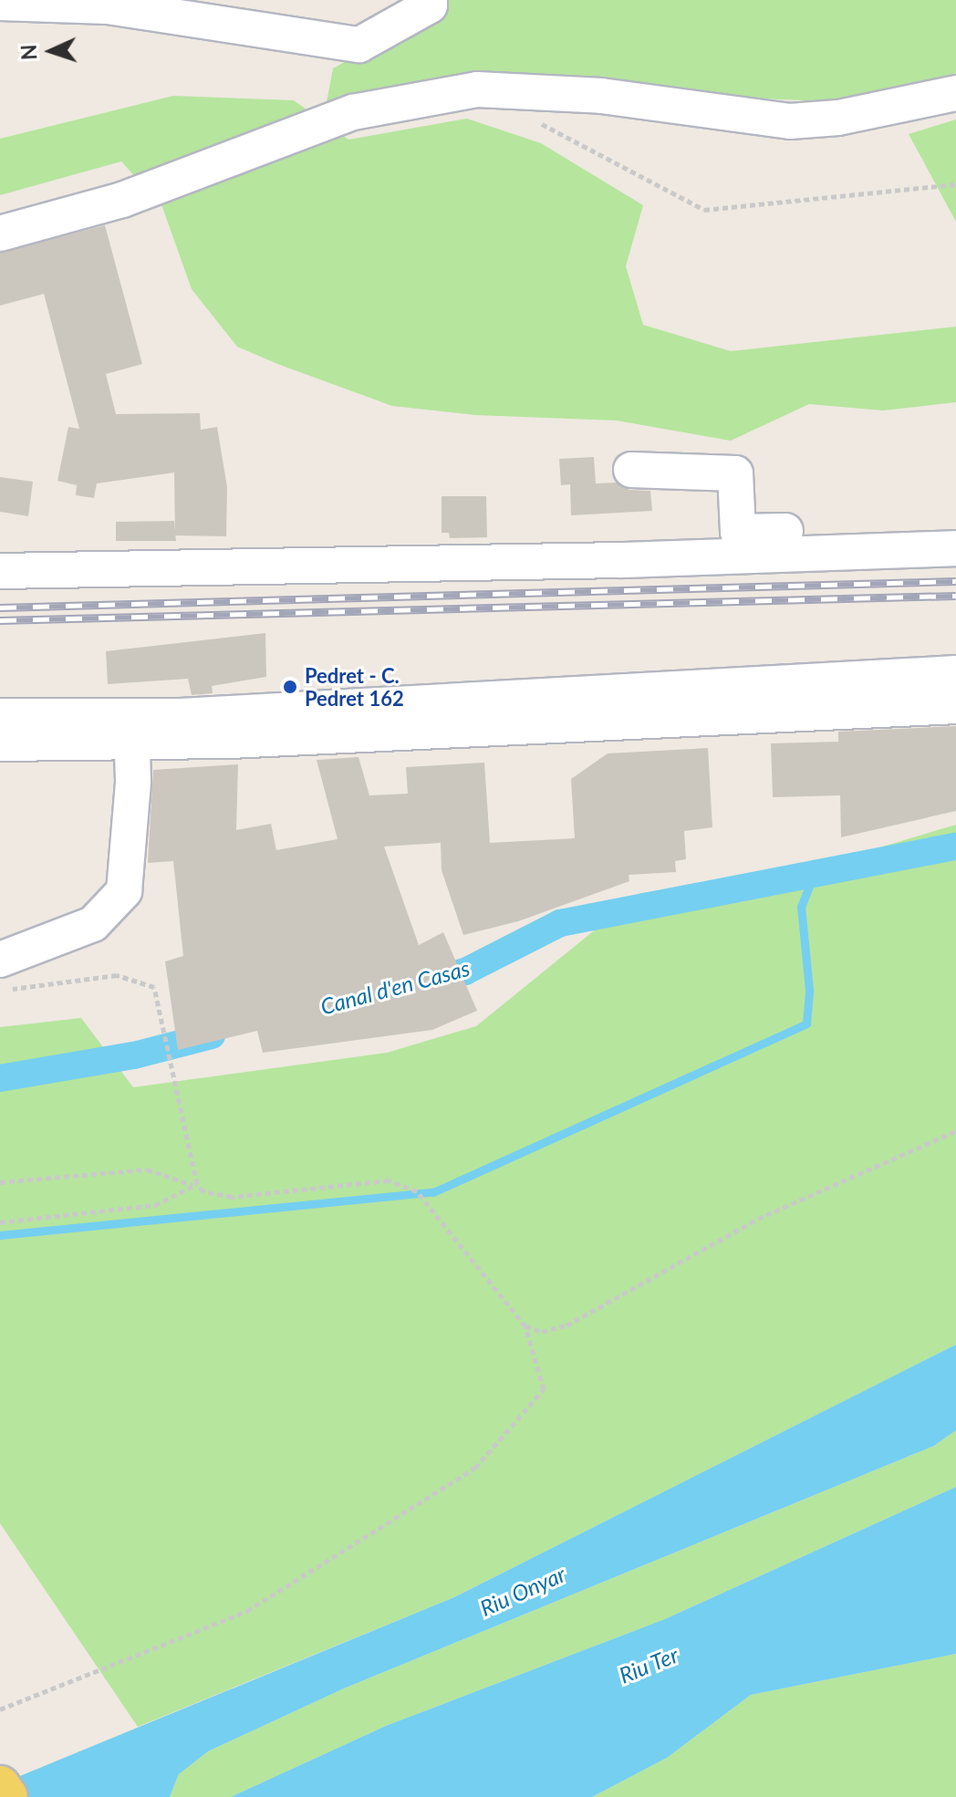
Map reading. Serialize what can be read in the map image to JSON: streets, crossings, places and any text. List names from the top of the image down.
{
  "water": ["Canal d'en Casas", "Riu Onyar", "Riu Ter"],
  "places": ["Pedret - C. Pedret 162"],
  "north": "left"
}
